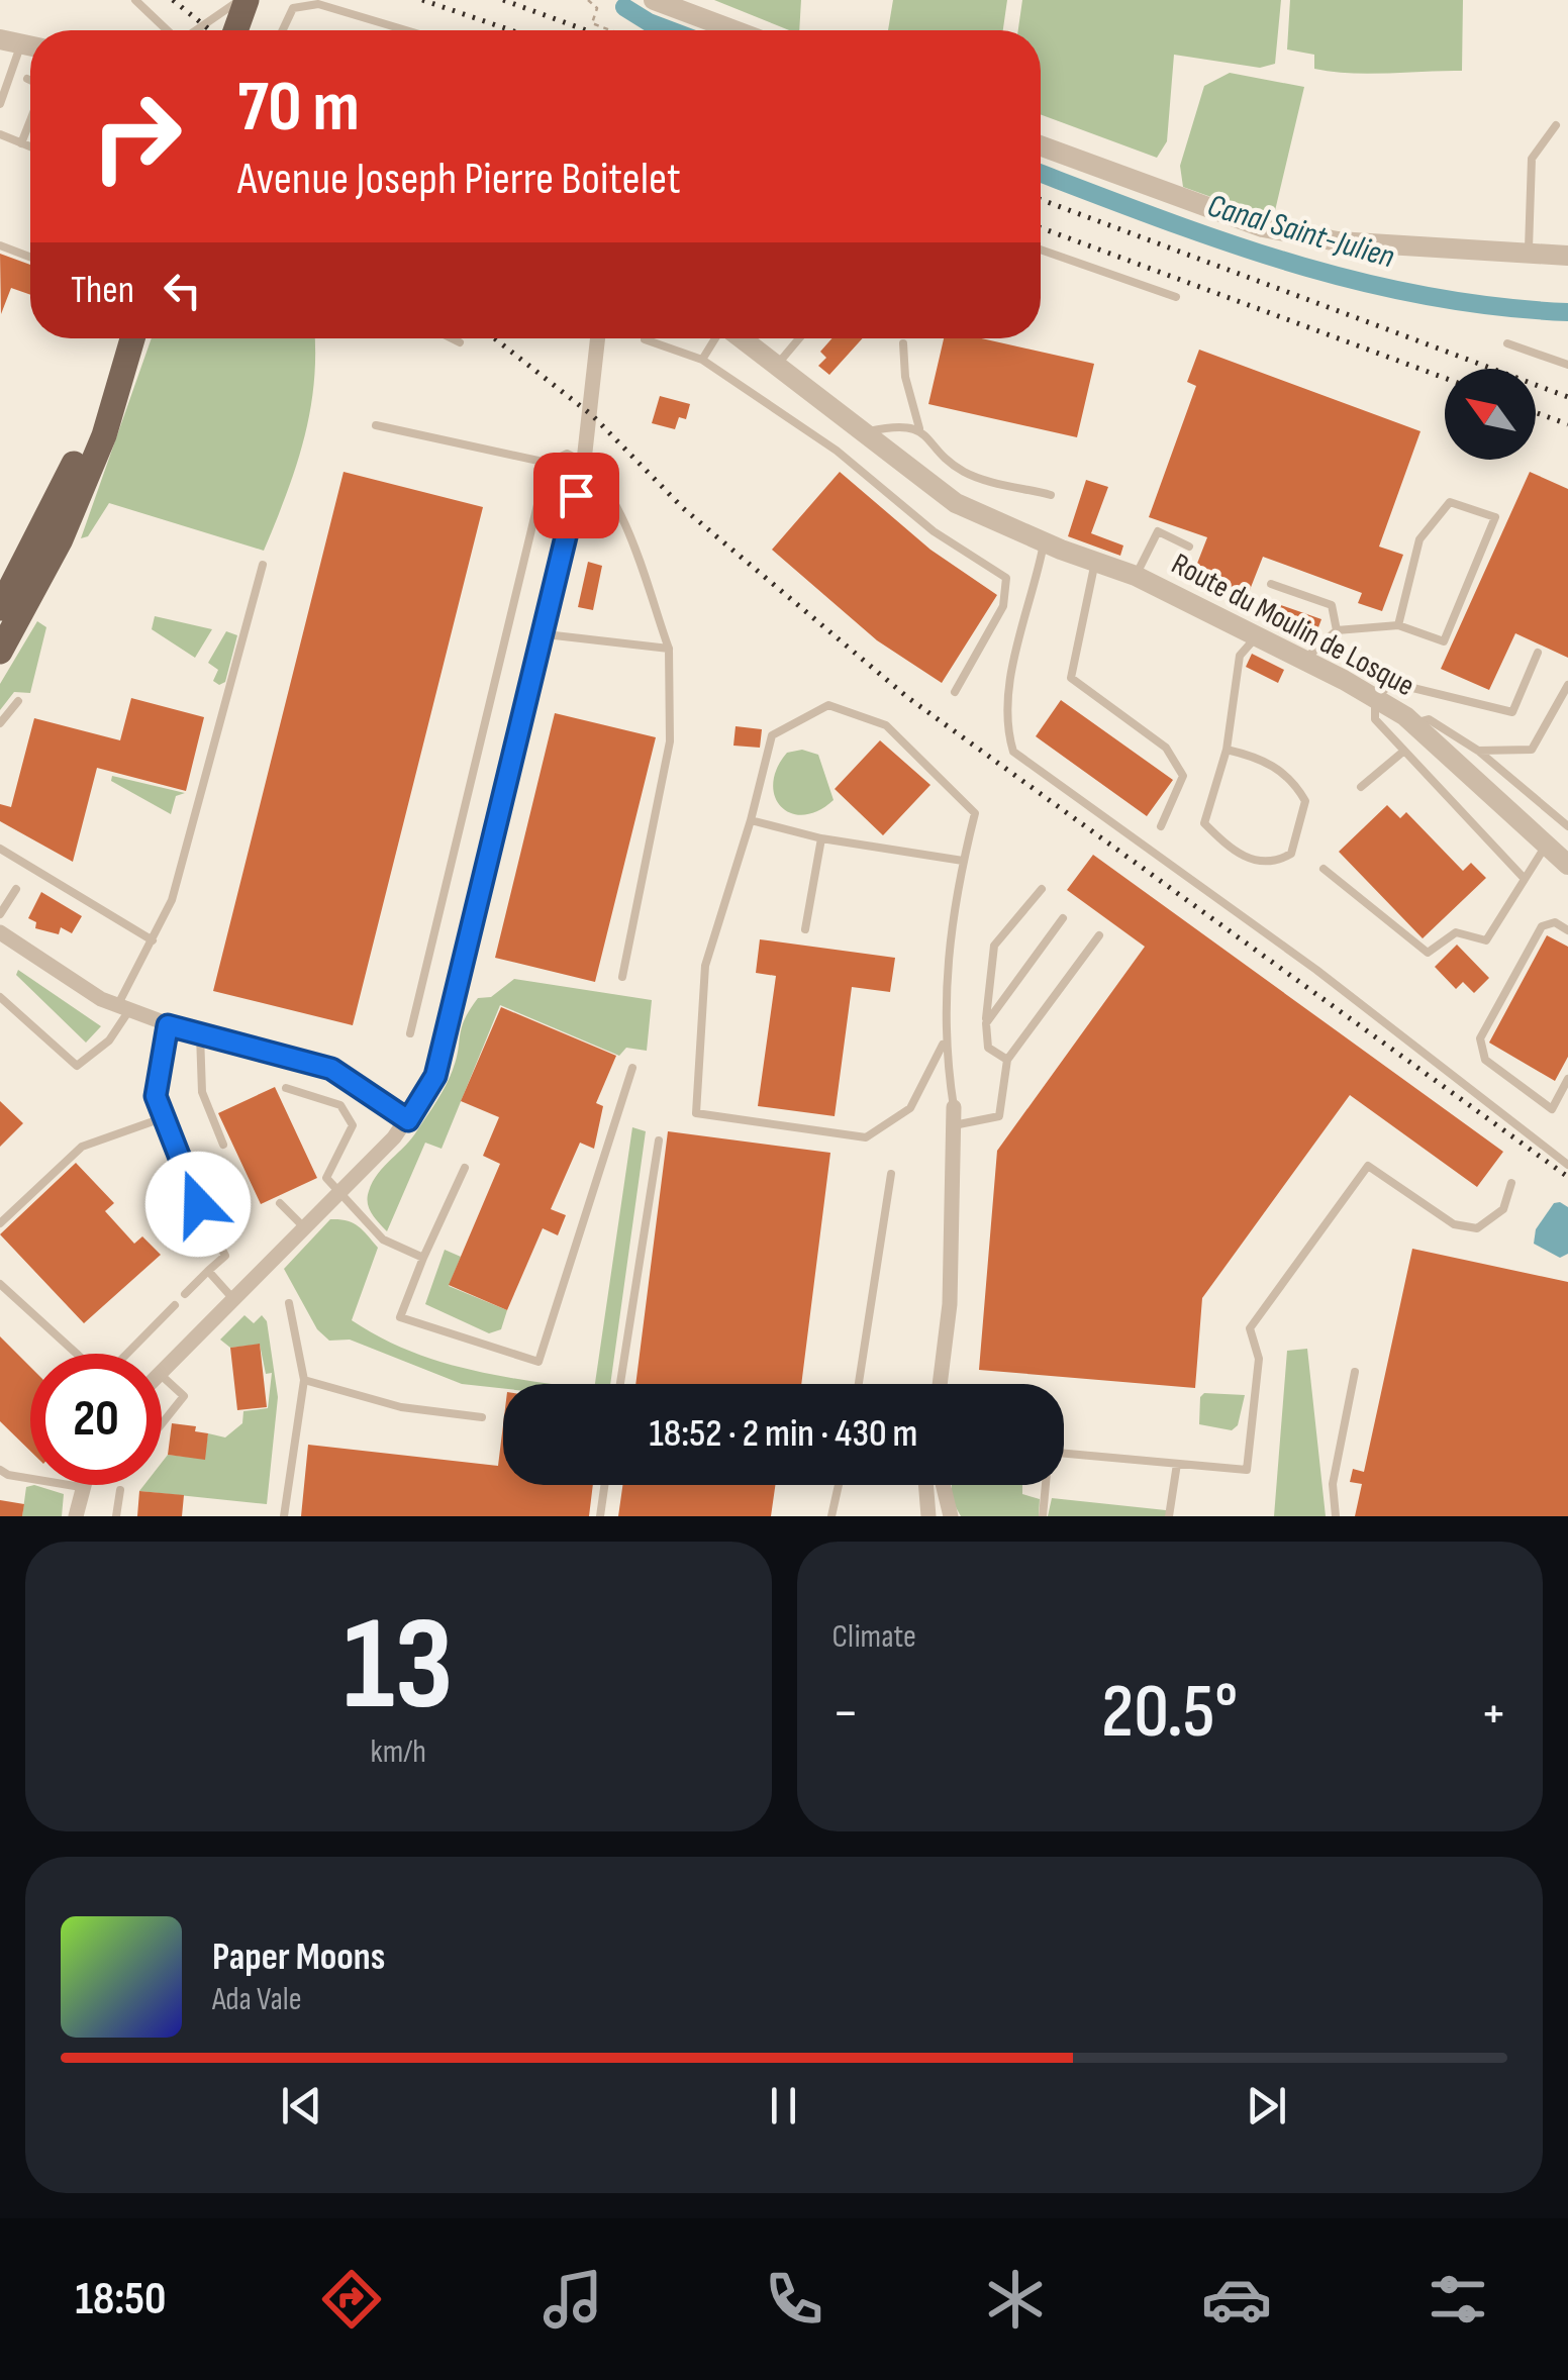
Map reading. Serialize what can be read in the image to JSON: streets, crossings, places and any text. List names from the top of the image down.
{
  "streets": {
    "street": ["Route du Moulin de Losque"]
  },
  "water": ["Canal Saint-Julien"],
  "north": "top left",
  "page": {
    "turn": ["70 m", "Avenue Joseph Pierre Boitelet"],
    "then": "Then",
    "limit": "20",
    "trip": "18:52 · 2 min · 430 m",
    "tile": [
      ["13", "km/h"],
      "Climate"
    ],
    "heat": ["−", "20.5°", "+"],
    "song": ["Paper Moons", "Ada Vale"],
    "tabs": "18:50"
  }
}
